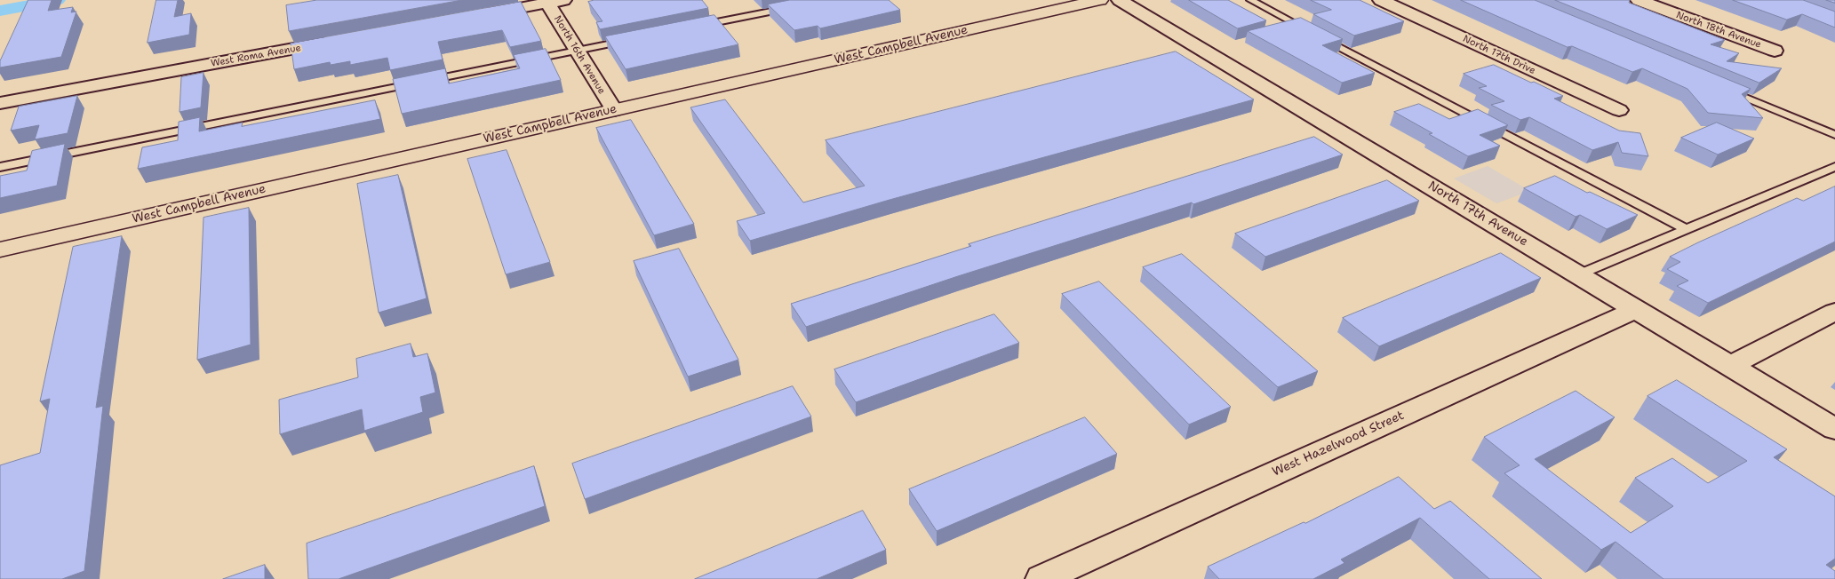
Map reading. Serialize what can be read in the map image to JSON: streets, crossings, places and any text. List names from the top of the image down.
{
  "streets": {
    "street": [
      "North 18th Avenue",
      "West Campbell Avenue",
      "North 16th Avenue",
      "North 17th Drive",
      "West Roma Avenue",
      "North 17th Avenue",
      "West Hazelwood Street"
    ]
  },
  "crossings": [
    ["West Campbell Avenue", "North 16th Avenue"],
    ["North 17th Avenue", "West Hazelwood Street"]
  ]
}
